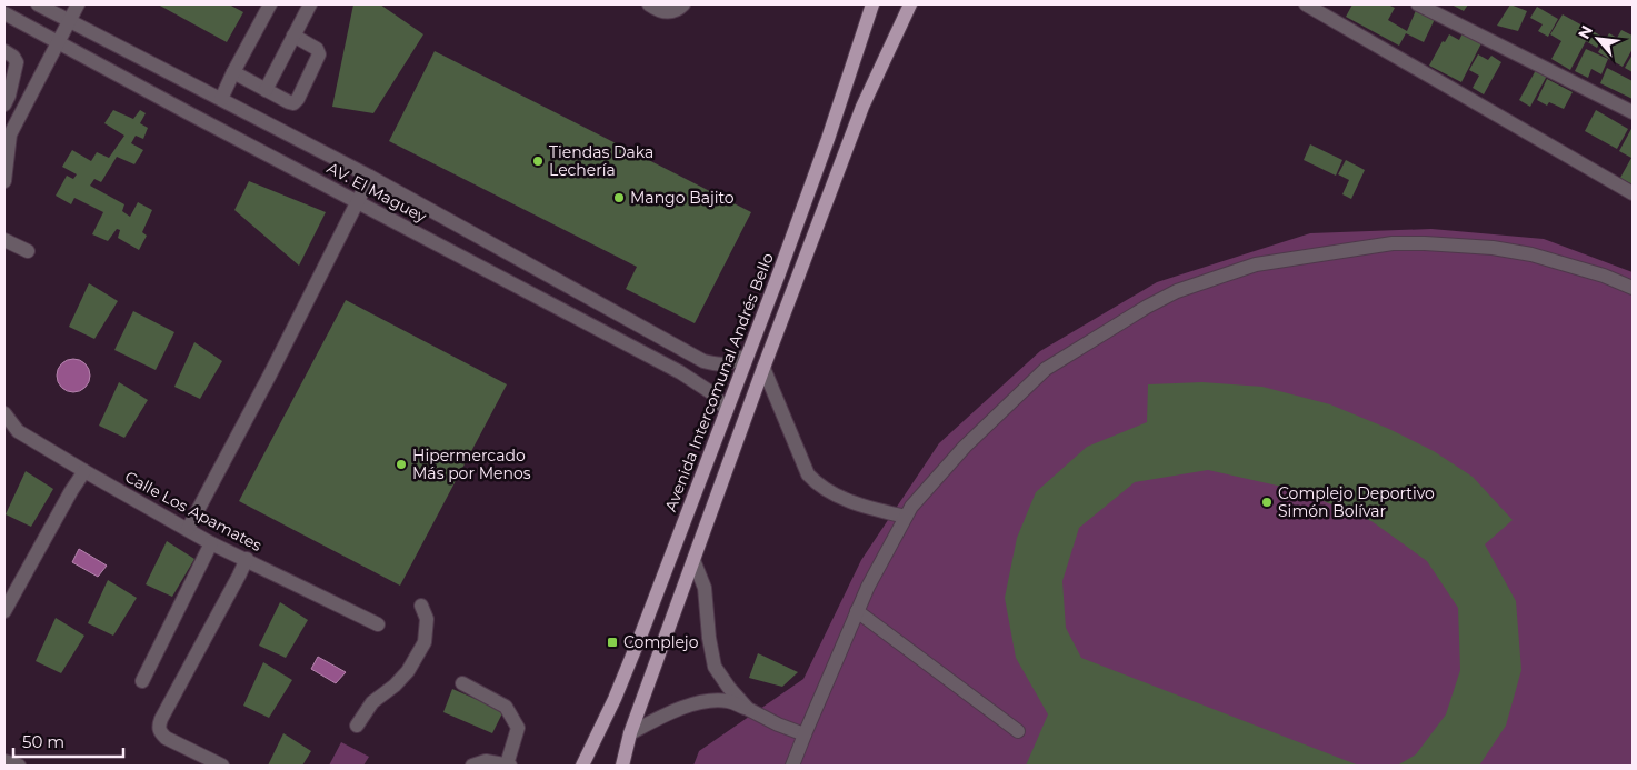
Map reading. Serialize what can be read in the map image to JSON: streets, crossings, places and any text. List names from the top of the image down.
{
  "streets": {
    "main road": ["Avenida Intercomunal Andrés Bello"],
    "street": ["AV. El Maguey", "Calle Los Apamates"]
  },
  "crossings": [
    ["AV. El Maguey", "Avenida Intercomunal Andrés Bello"]
  ],
  "places": {
    "other": [
      "Tiendas Daka Lechería",
      "Mango Bajito",
      "Hipermercado Más por Menos",
      "Complejo Deportivo Simón Bolívar"
    ],
    "transit": ["Complejo"]
  },
  "scale_bar": "50 m",
  "north": "top left"
}
